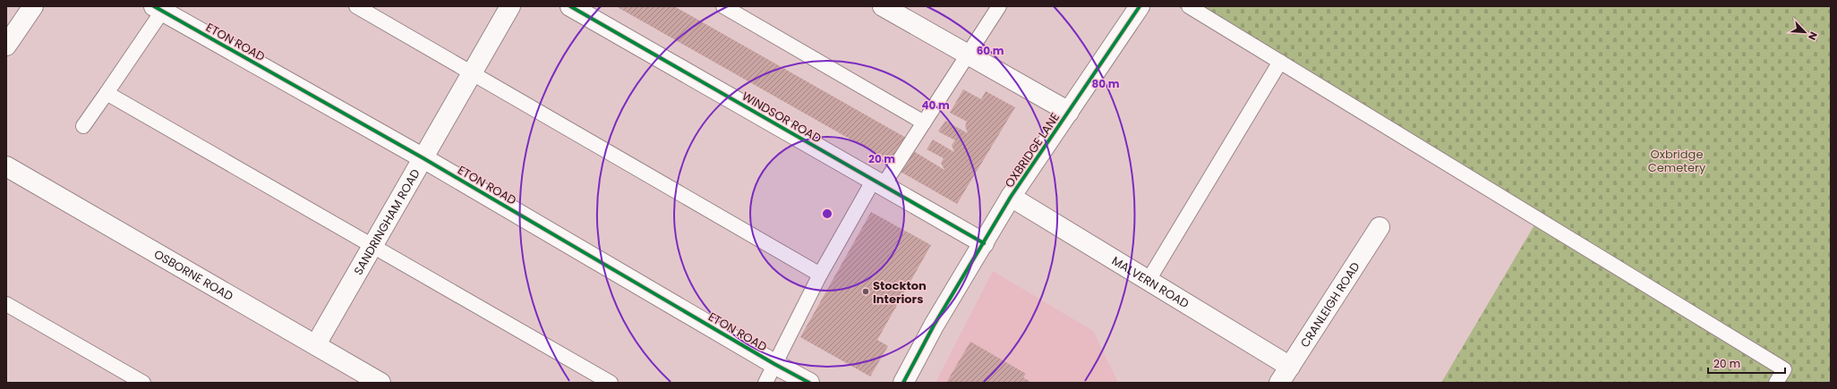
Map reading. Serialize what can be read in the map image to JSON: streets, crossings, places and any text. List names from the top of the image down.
{
  "streets": {
    "street": [
      "ETON ROAD",
      "WINDSOR ROAD",
      "OXBRIDGE LANE",
      "SANDRINGHAM ROAD",
      "OSBORNE ROAD",
      "MALVERN ROAD",
      "CRANLEIGH ROAD"
    ]
  },
  "crossings": [
    ["ETON ROAD", "SANDRINGHAM ROAD"],
    ["WINDSOR ROAD", "OXBRIDGE LANE"],
    ["OXBRIDGE LANE", "MALVERN ROAD"],
    ["SANDRINGHAM ROAD", "OSBORNE ROAD"],
    ["MALVERN ROAD", "CRANLEIGH ROAD"]
  ],
  "parks": ["Oxbridge Cemetery"],
  "places": ["Stockton Interiors"],
  "scale_bar": "20 m",
  "north": "bottom right",
  "rings": [
    "60 m",
    "80 m",
    "40 m",
    "20 m"
  ]
}
